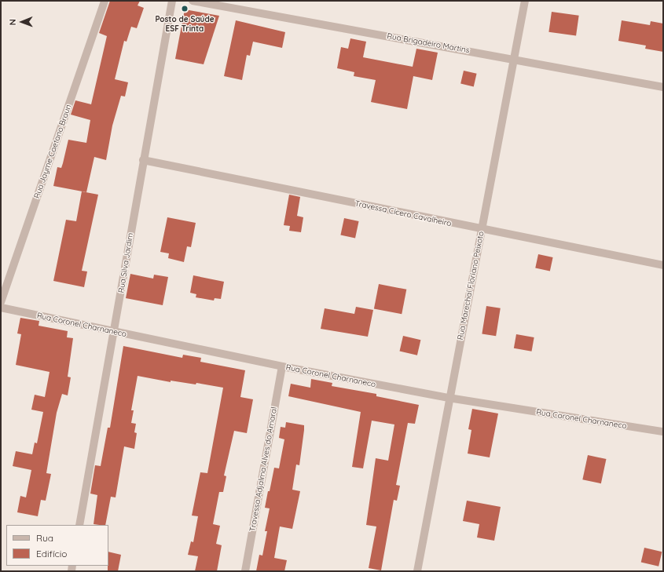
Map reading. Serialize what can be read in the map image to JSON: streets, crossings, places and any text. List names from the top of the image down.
{
  "streets": {
    "street": [
      "Rua Brigadeiro Martins",
      "Rua Jayme Caetano Braun",
      "Travessa Cícero Cavalheiro",
      "Rua Silva Jardim",
      "Rua Marechal Floriano Peixoto",
      "Rua Coronel Charnaneco",
      "Travessa Adjalma Alves do Amaral"
    ]
  },
  "crossings": [
    ["Rua Brigadeiro Martins", "Rua Marechal Floriano Peixoto"],
    ["Travessa Cícero Cavalheiro", "Rua Silva Jardim"],
    ["Travessa Cícero Cavalheiro", "Rua Marechal Floriano Peixoto"],
    ["Rua Silva Jardim", "Rua Coronel Charnaneco"],
    ["Rua Marechal Floriano Peixoto", "Rua Coronel Charnaneco"],
    ["Rua Coronel Charnaneco", "Travessa Adjalma Alves do Amaral"]
  ],
  "places": ["Posto de Saúde ESF Trinta"],
  "legend": ["Rua", "Edifício"],
  "north": "left"
}
